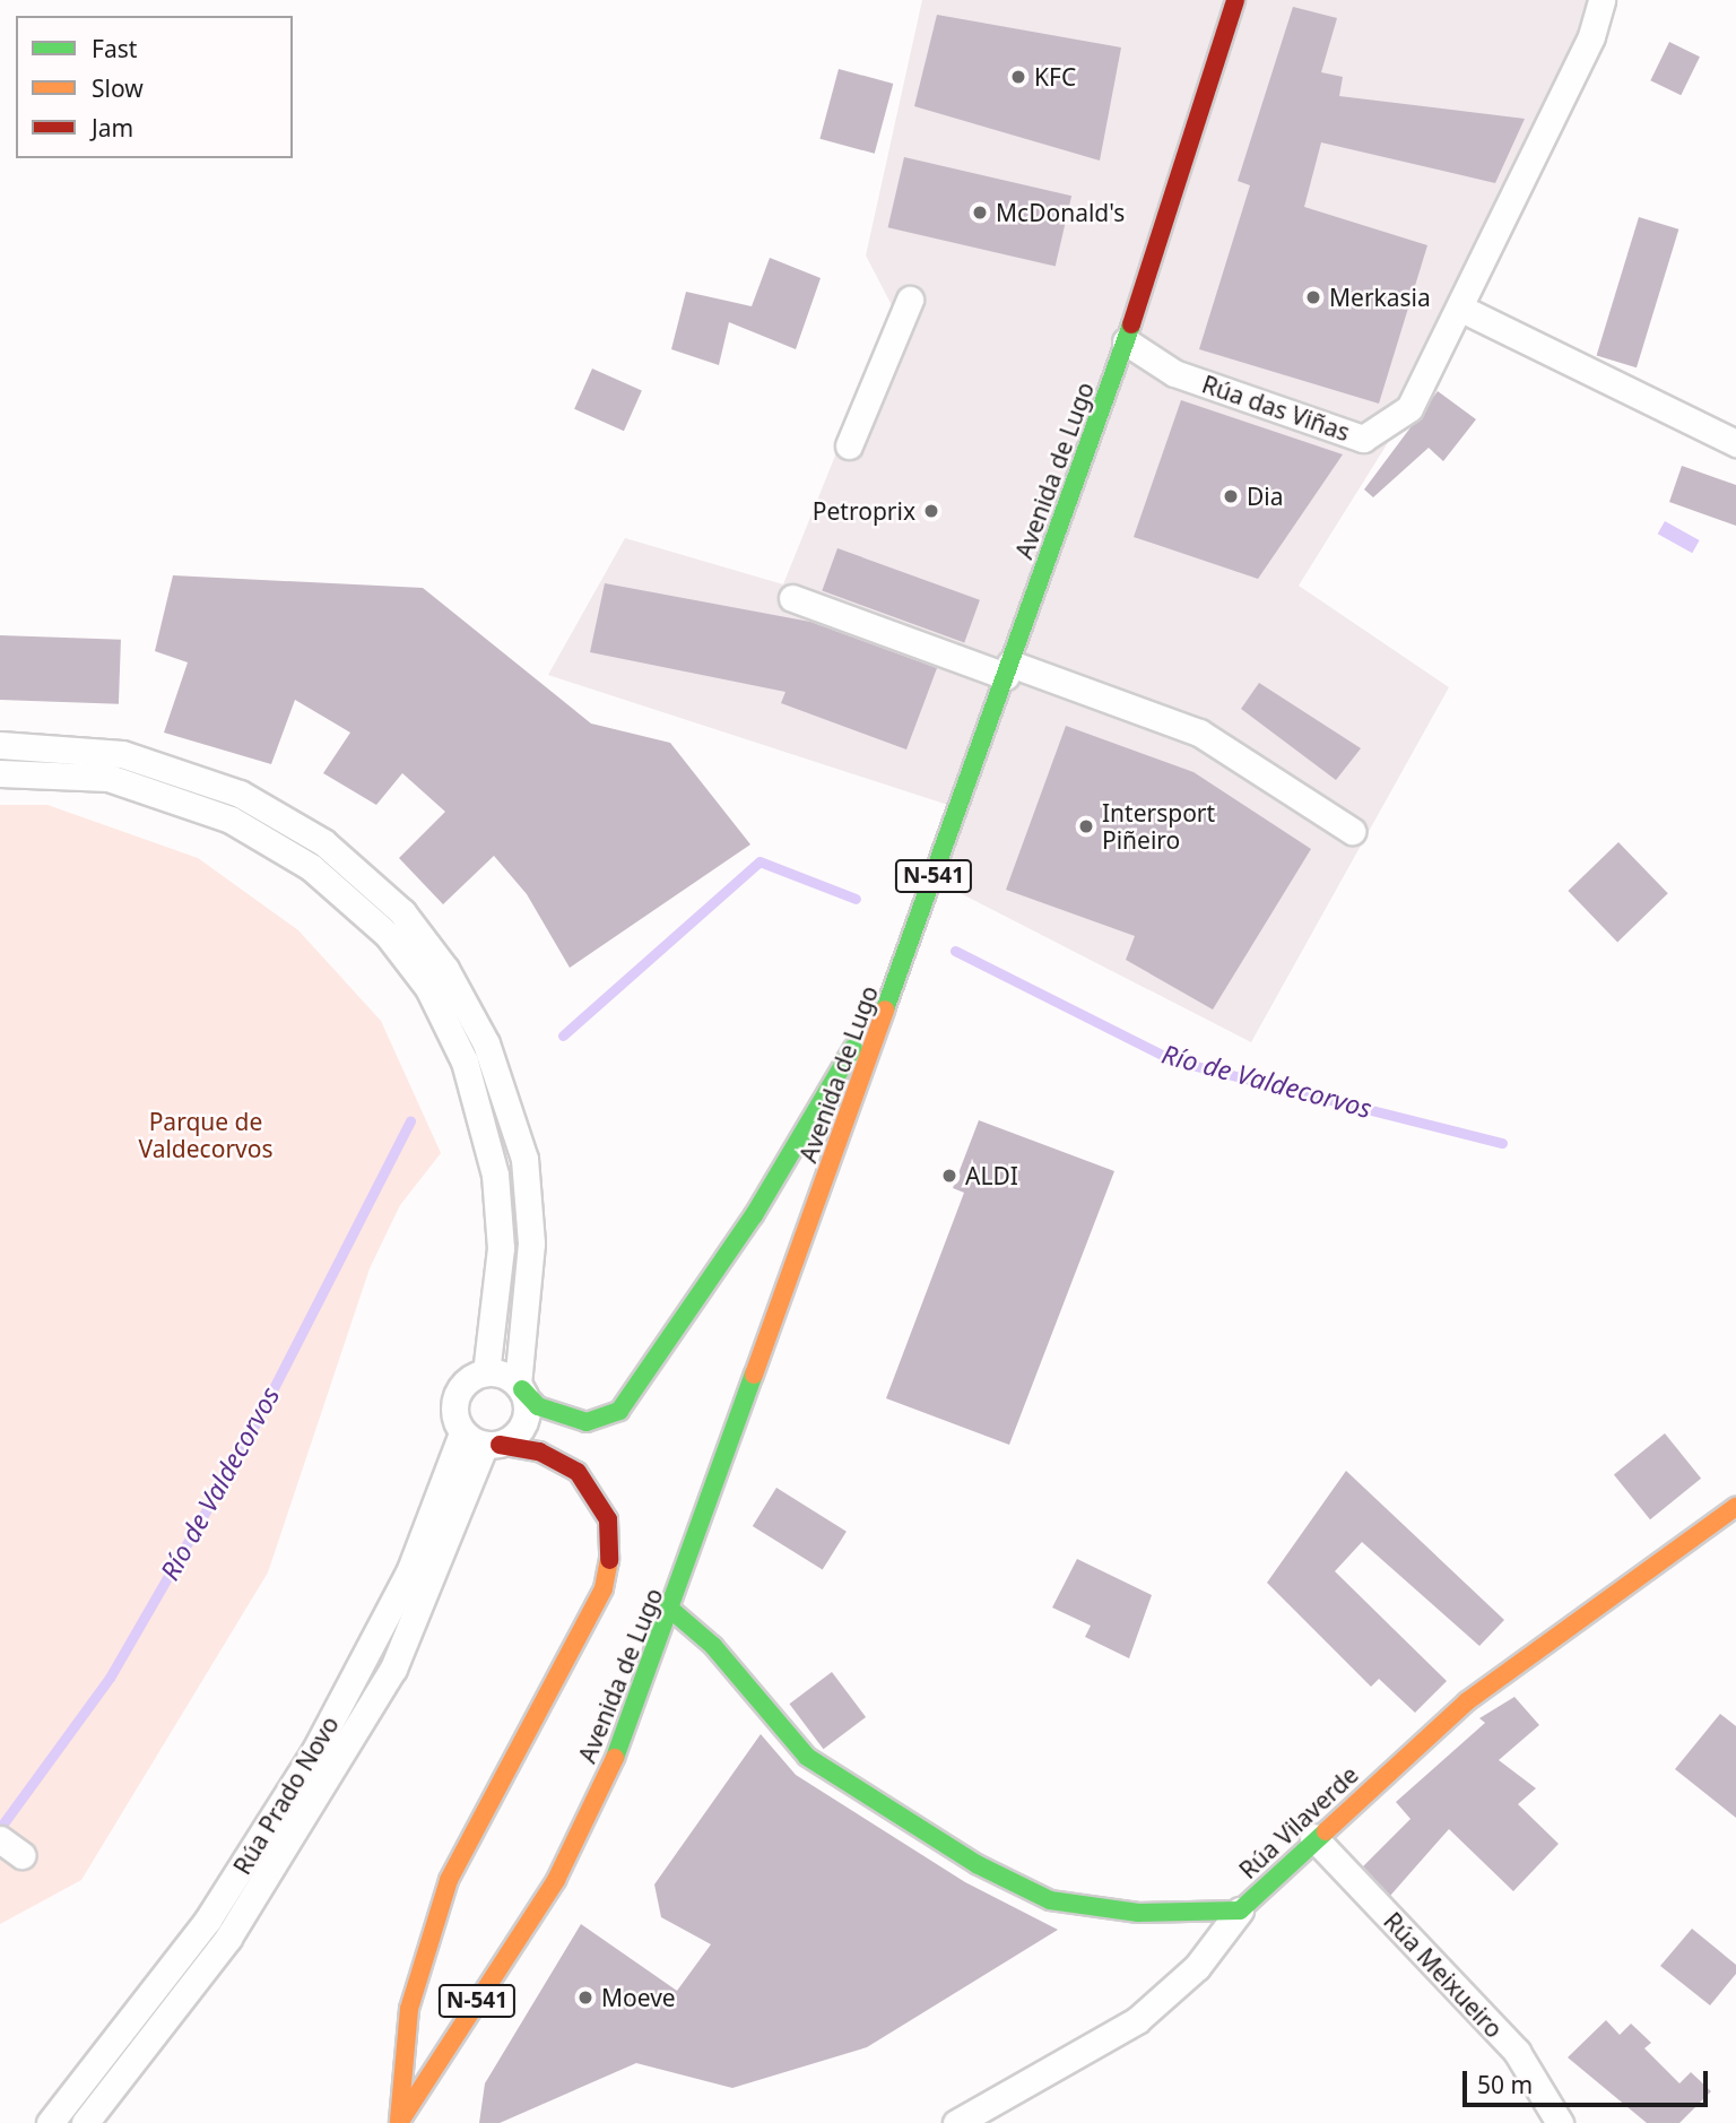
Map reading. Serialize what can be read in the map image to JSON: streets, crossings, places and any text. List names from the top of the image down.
{
  "streets": {
    "main road": ["Avenida de Lugo", "N-541", "Rúa Vilaverde"],
    "street": ["Rúa das Viñas", "Rúa Prado Novo", "Rúa Meixueiro"]
  },
  "crossings": [
    ["Rúa das Viñas", "Avenida de Lugo"],
    ["Avenida de Lugo", "Rúa Vilaverde"],
    ["Rúa Vilaverde", "Rúa Meixueiro"]
  ],
  "water": ["Río de Valdecorvos"],
  "parks": ["Parque de Valdecorvos"],
  "places": [
    "KFC",
    "McDonald's",
    "Merkasia",
    "Dia",
    "Petroprix",
    "Intersport Piñeiro",
    "ALDI",
    "Moeve"
  ],
  "legend": ["Fast", "Slow", "Jam"],
  "scale_bar": "50 m"
}
